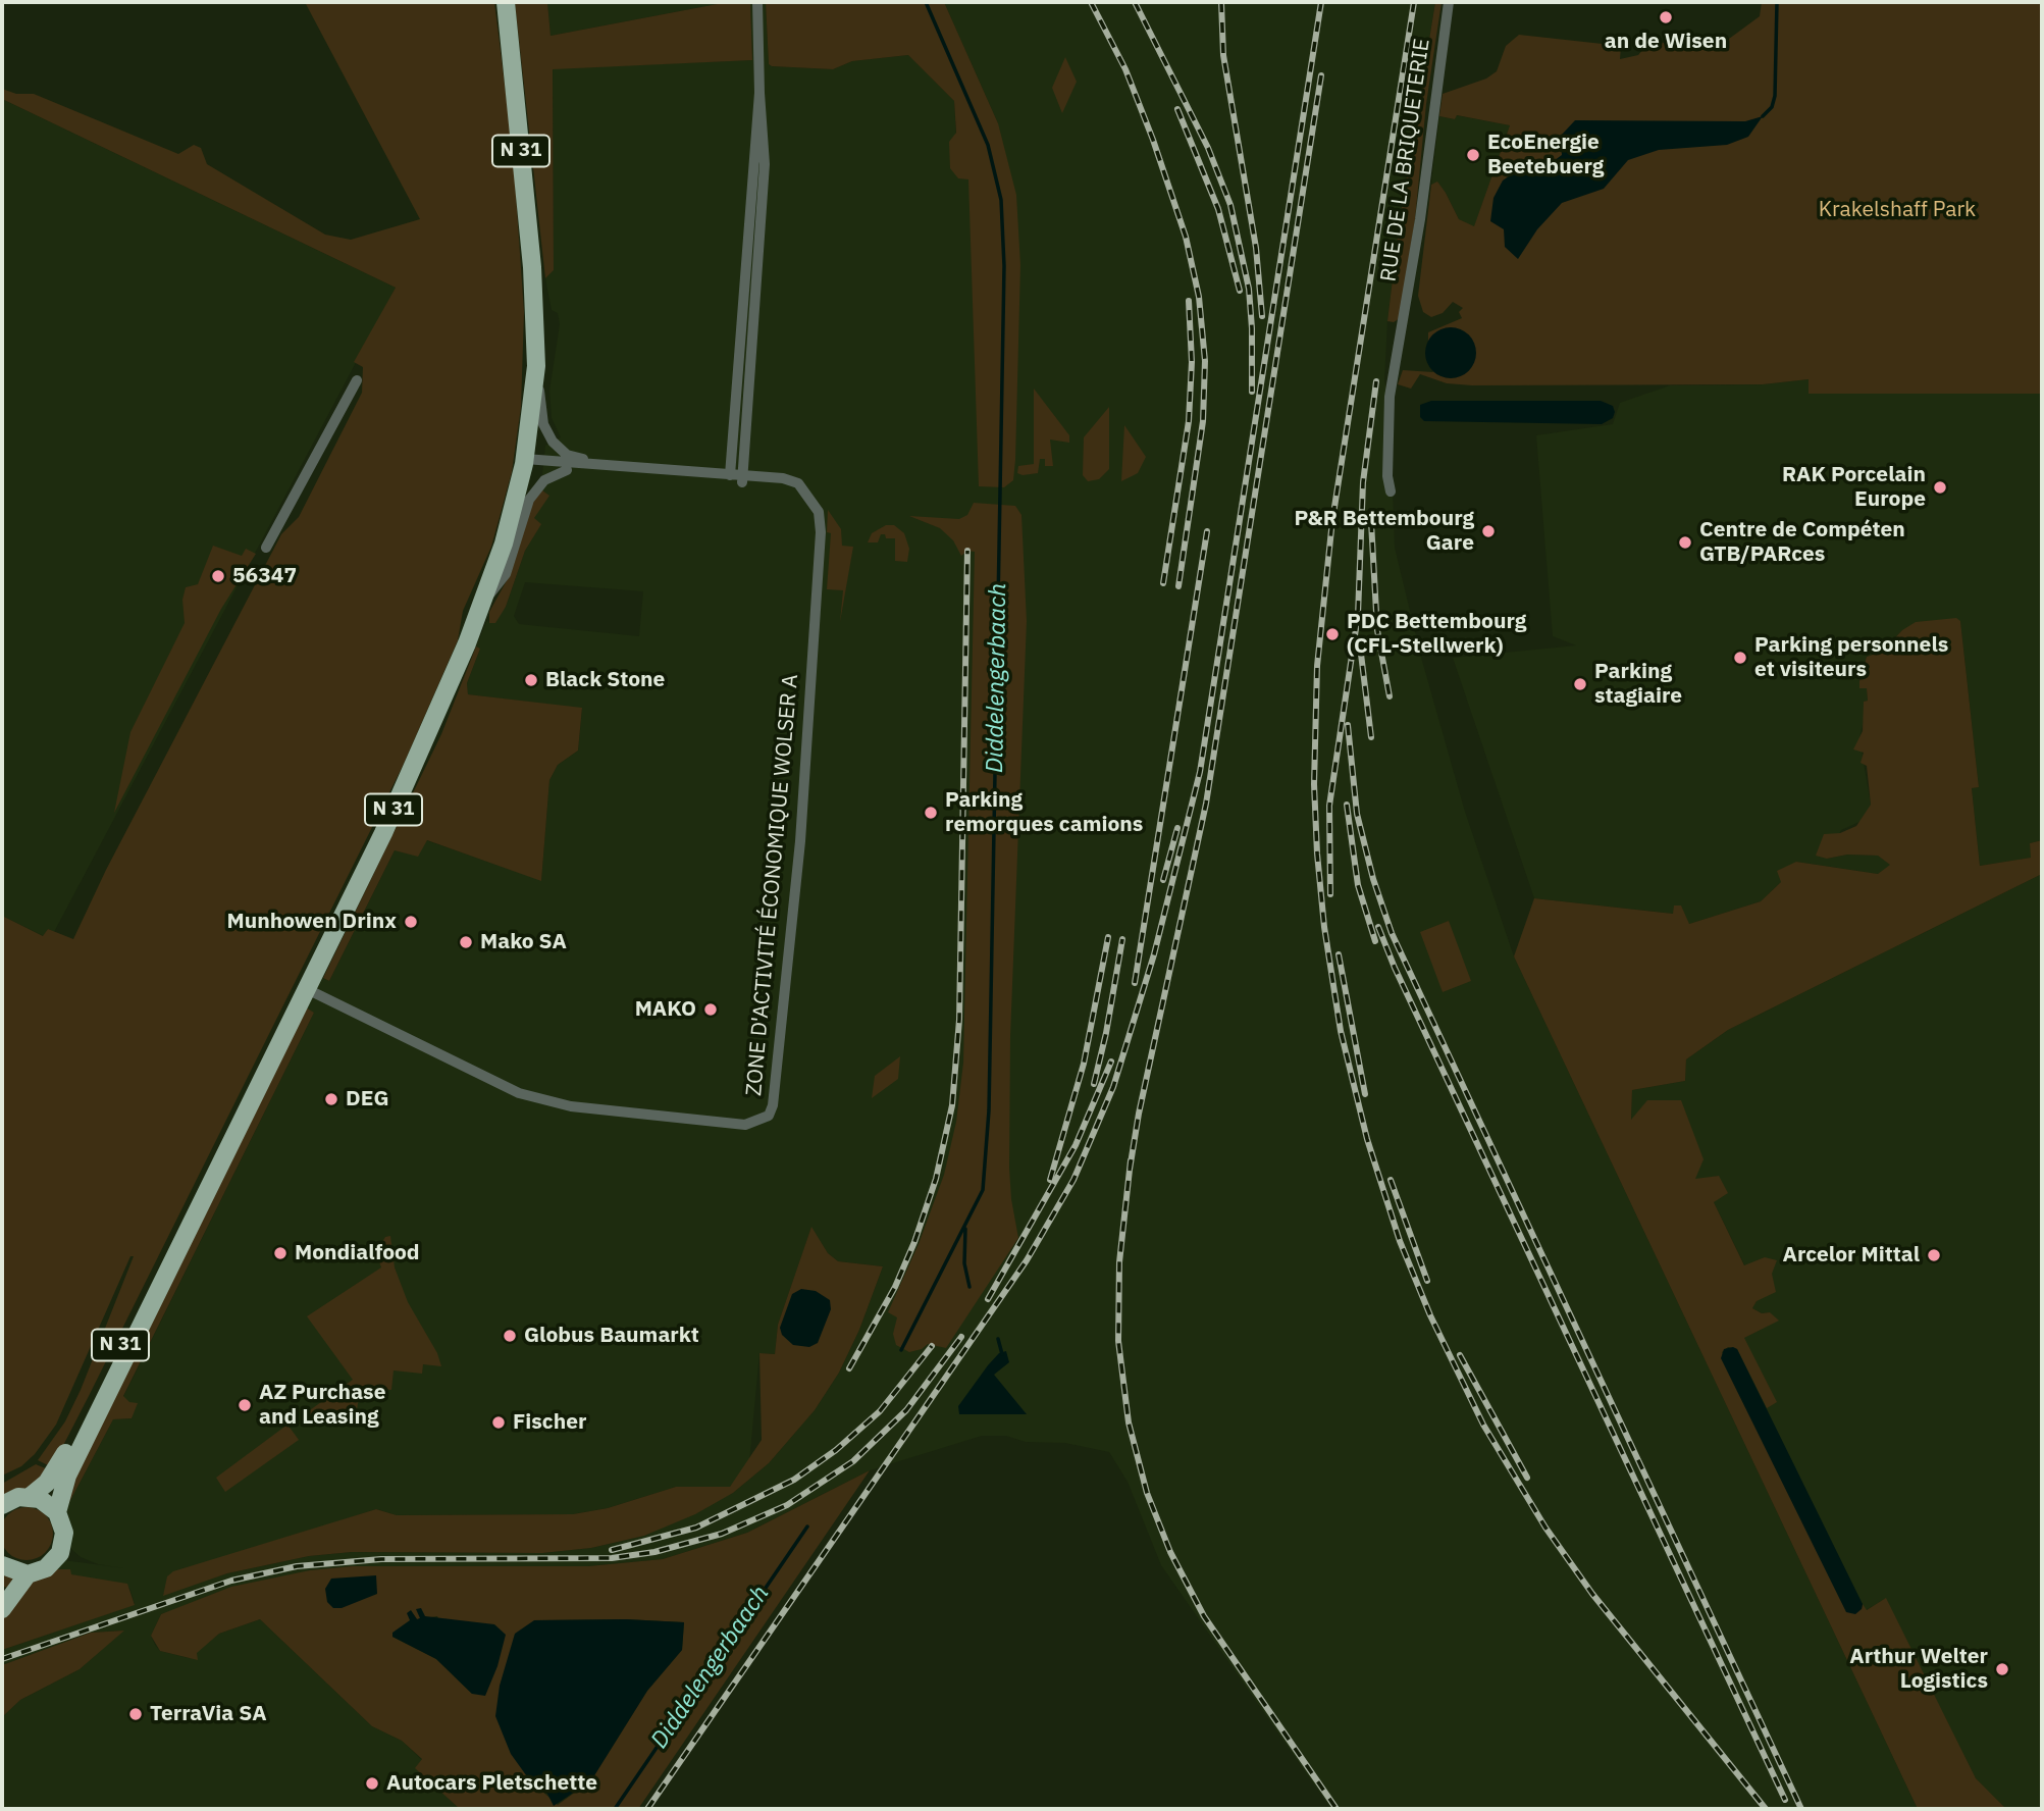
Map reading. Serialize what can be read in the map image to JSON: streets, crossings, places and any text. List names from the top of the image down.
{
  "streets": {
    "main road": ["N 31"],
    "street": ["RUE DE LA BRIQUETERIE", "ZONE D'ACTIVITÉ ÉCONOMIQUE WOLSER A"]
  },
  "crossings": [
    ["N 31", "ZONE D'ACTIVITÉ ÉCONOMIQUE WOLSER A"]
  ],
  "water": ["Diddelengerbaach"],
  "parks": ["Krakelshaff Park"],
  "places": [
    "an de Wisen",
    "EcoEnergie Beetebuerg",
    "RAK Porcelain Europe",
    "P&R Bettembourg Gare",
    "Centre de Compéten GTB/PARces",
    "56347",
    "PDC Bettembourg (CFL-Stellwerk)",
    "Parking personnels et visiteurs",
    "Black Stone",
    "Parking stagiaire",
    "Parking remorques camions",
    "Munhowen Drinx",
    "Mako SA",
    "MAKO",
    "DEG",
    "Mondialfood",
    "Arcelor Mittal",
    "Globus Baumarkt",
    "AZ Purchase and Leasing",
    "Fischer",
    "Arthur Welter Logistics",
    "TerraVia SA",
    "Autocars Pletschette"
  ]
}
